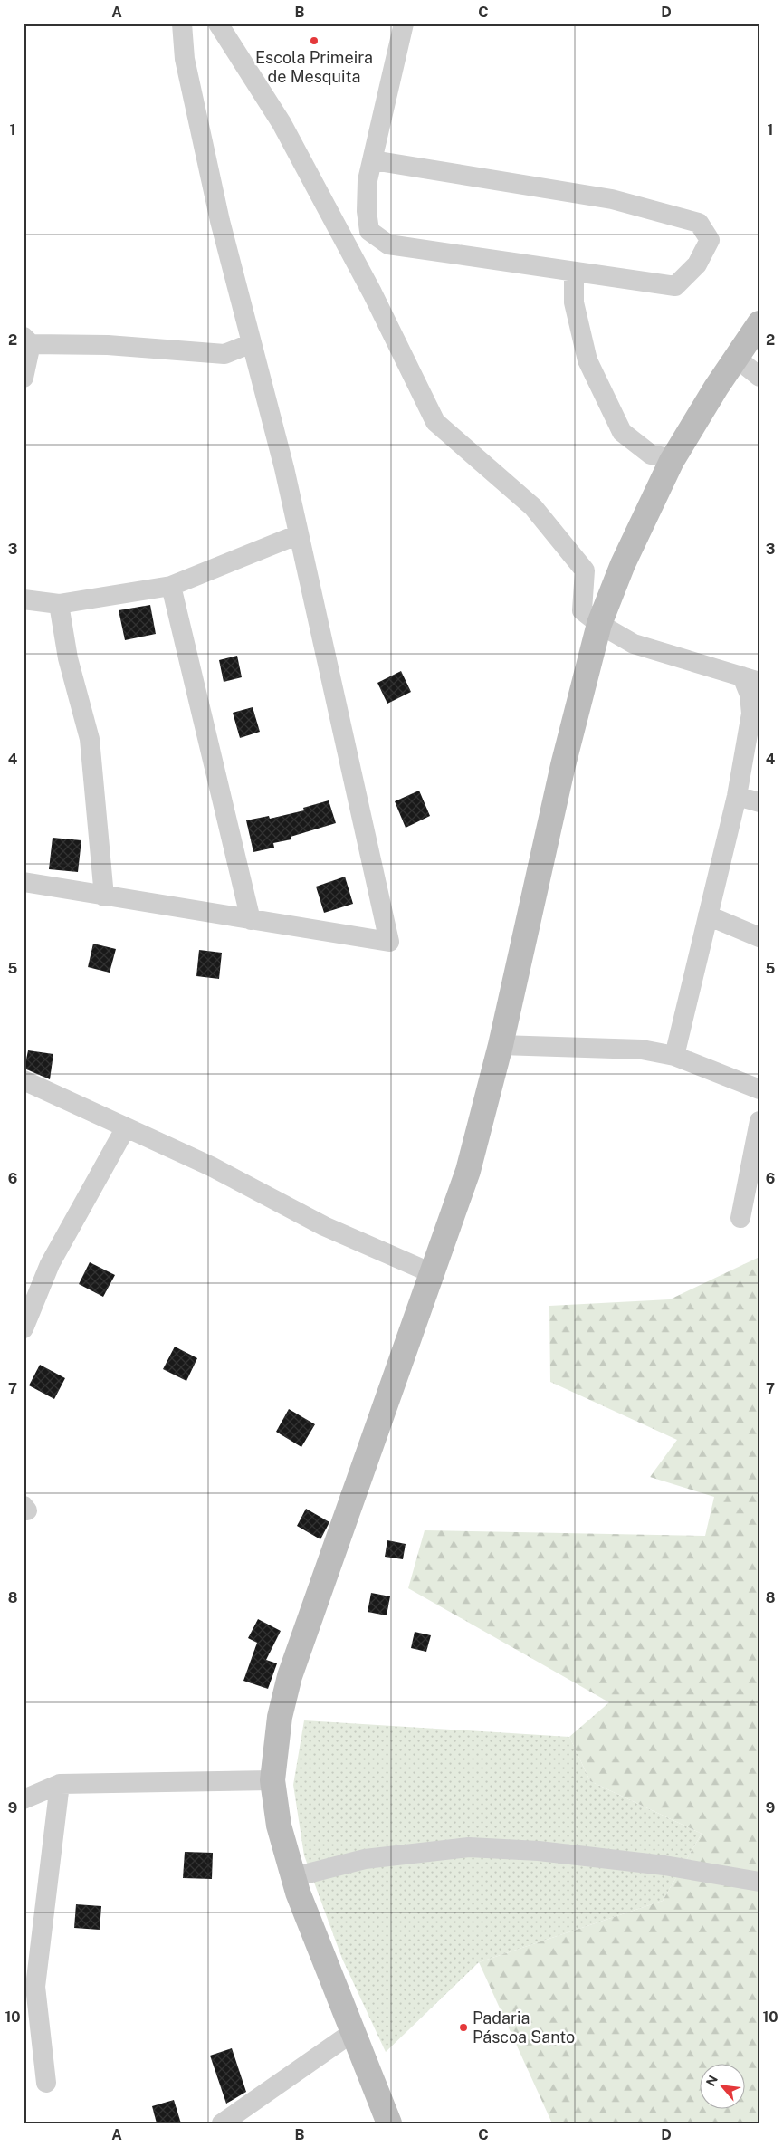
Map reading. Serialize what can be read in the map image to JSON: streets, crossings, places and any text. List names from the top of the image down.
{
  "places": ["Escola Primeira de Mesquita", "Padaria Páscoa Santo"],
  "north": "top left",
  "grid": {
    "columns": [
      "A",
      "B",
      "C",
      "D"
    ],
    "rows": [
      "1",
      "2",
      "3",
      "4",
      "5",
      "6",
      "7",
      "8",
      "9",
      "10"
    ]
  }
}
